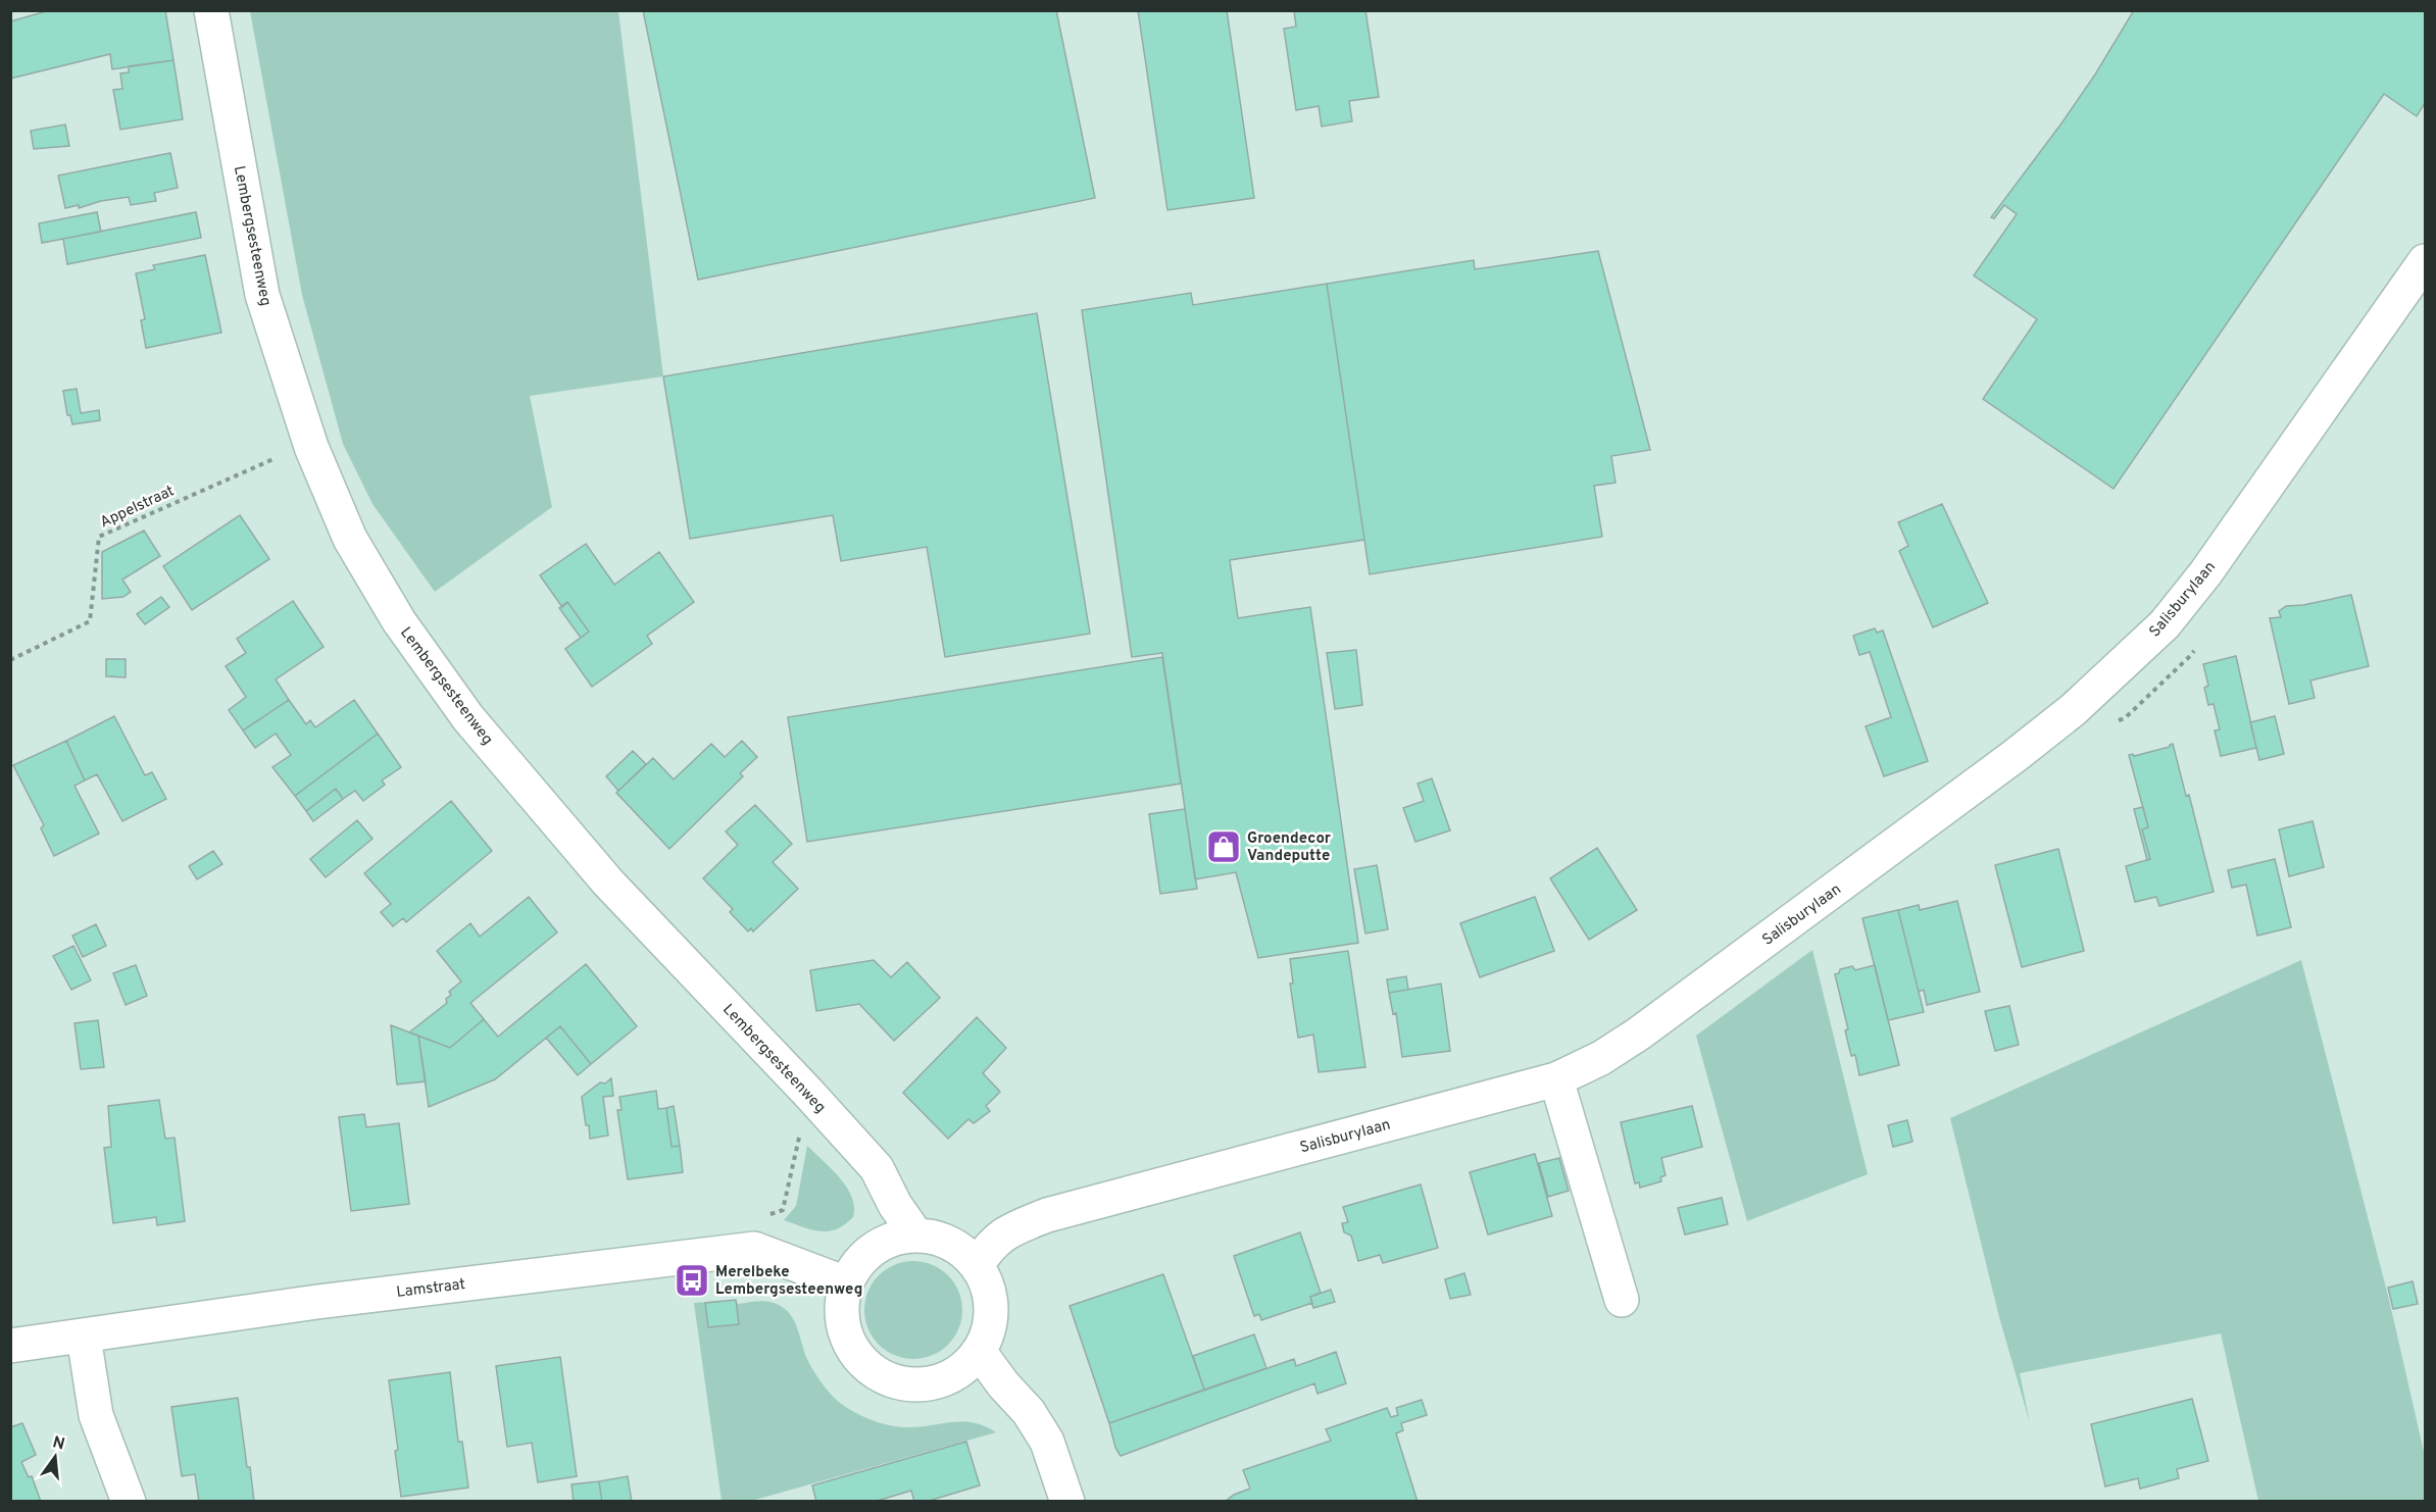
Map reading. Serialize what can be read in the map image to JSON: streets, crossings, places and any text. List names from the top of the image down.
{
  "streets": {
    "street": ["Lembergsesteenweg", "Salisburylaan", "Lamstraat"],
    "path": ["Appelstraat"]
  },
  "crossings": [
    ["Lembergsesteenweg", "Appelstraat"],
    ["Lembergsesteenweg", "Salisburylaan"],
    ["Lembergsesteenweg", "Lamstraat"],
    ["Salisburylaan", "Lamstraat"]
  ],
  "places": {
    "shop": ["Groendecor Vandeputte"],
    "bus stop": ["Merelbeke Lembergsesteenweg"]
  },
  "north": "top"
}
